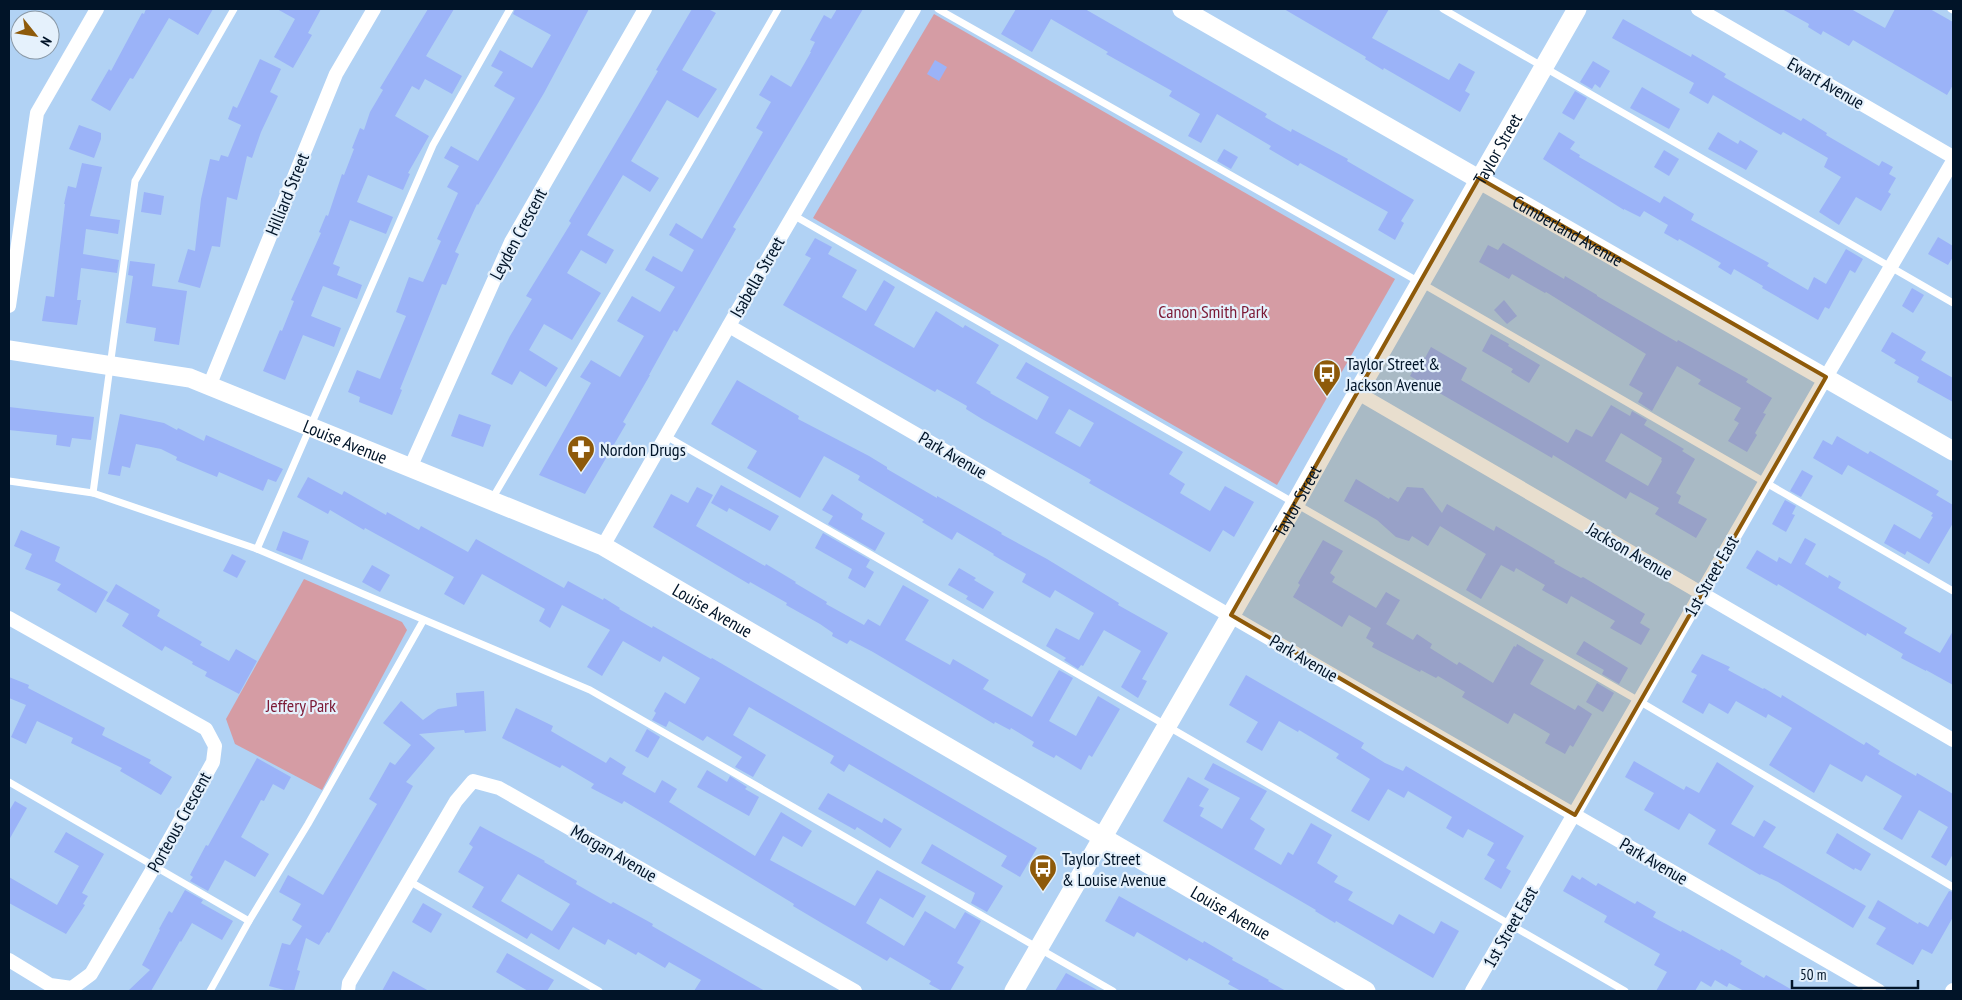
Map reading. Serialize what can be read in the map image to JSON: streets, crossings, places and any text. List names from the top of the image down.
{
  "streets": {
    "street": [
      "Ewart Avenue",
      "Taylor Street",
      "Hilliard Street",
      "Cumberland Avenue",
      "Leyden Crescent",
      "Isabella Street",
      "Louise Avenue",
      "Park Avenue",
      "Jackson Avenue",
      "1st Street East",
      "Porteous Crescent",
      "Morgan Avenue"
    ]
  },
  "crossings": [
    ["Taylor Street", "Cumberland Avenue"],
    ["Taylor Street", "Louise Avenue"],
    ["Taylor Street", "Park Avenue"],
    ["Taylor Street", "Jackson Avenue"],
    ["Hilliard Street", "Louise Avenue"],
    ["Cumberland Avenue", "1st Street East"],
    ["Leyden Crescent", "Louise Avenue"],
    ["Isabella Street", "Louise Avenue"],
    ["Isabella Street", "Park Avenue"],
    ["Park Avenue", "1st Street East"],
    ["Jackson Avenue", "1st Street East"]
  ],
  "parks": ["Canon Smith Park", "Jeffery Park"],
  "places": {
    "bus stop": ["Taylor Street & Jackson Avenue", "Taylor Street & Louise Avenue"],
    "pharmacy": ["Nordon Drugs"]
  },
  "scale_bar": "50 m",
  "north": "bottom right"
}
